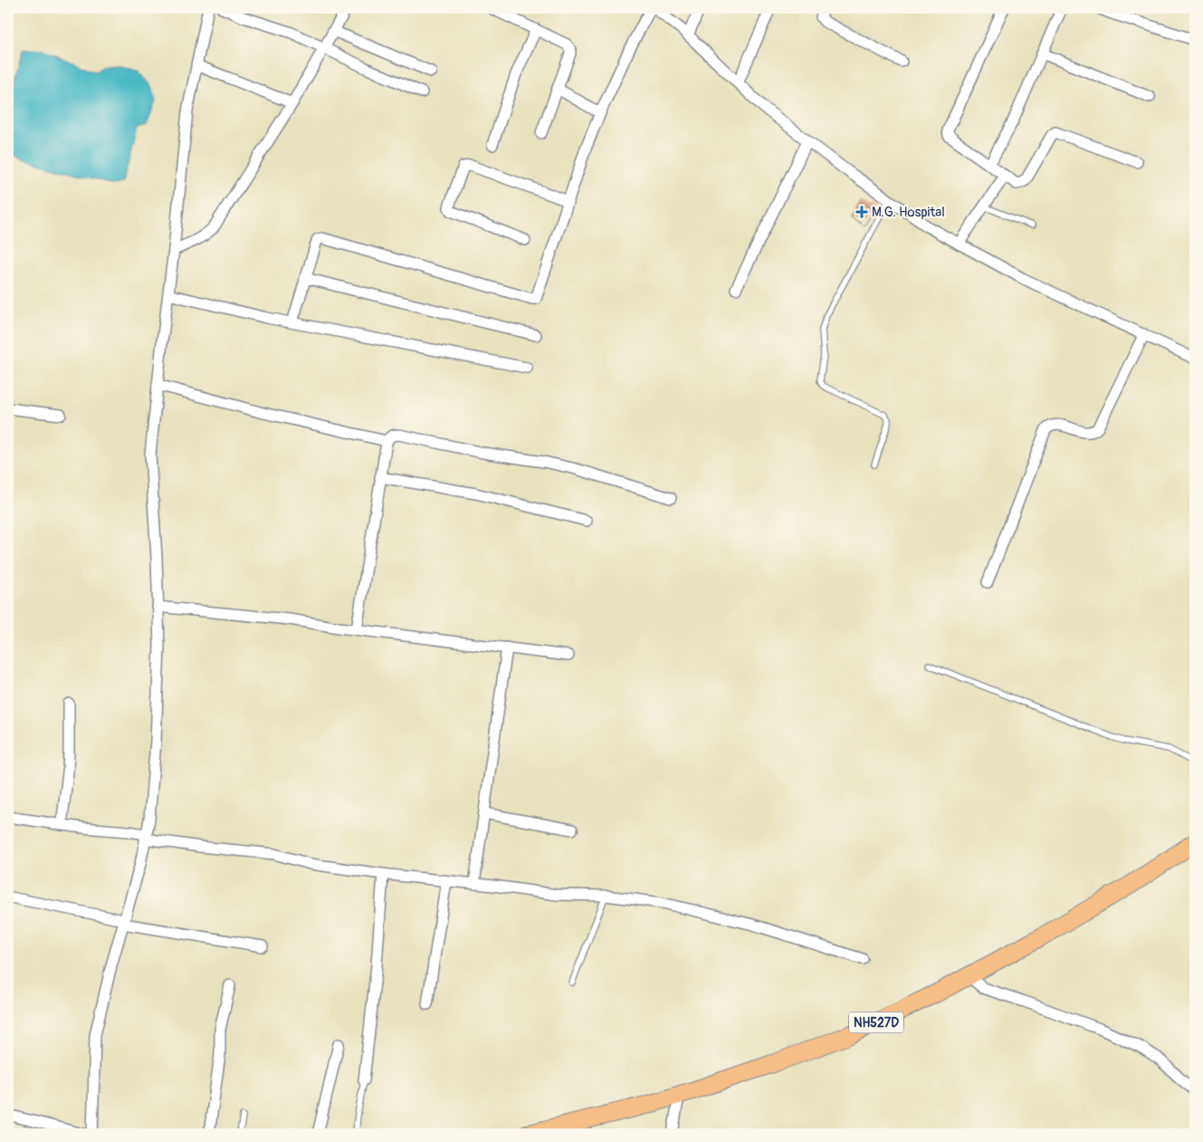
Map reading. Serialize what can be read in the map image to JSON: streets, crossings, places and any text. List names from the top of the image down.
{
  "streets": {
    "highway": ["NH527D"]
  },
  "places": {
    "health": ["M.G. Hospital"]
  }
}
